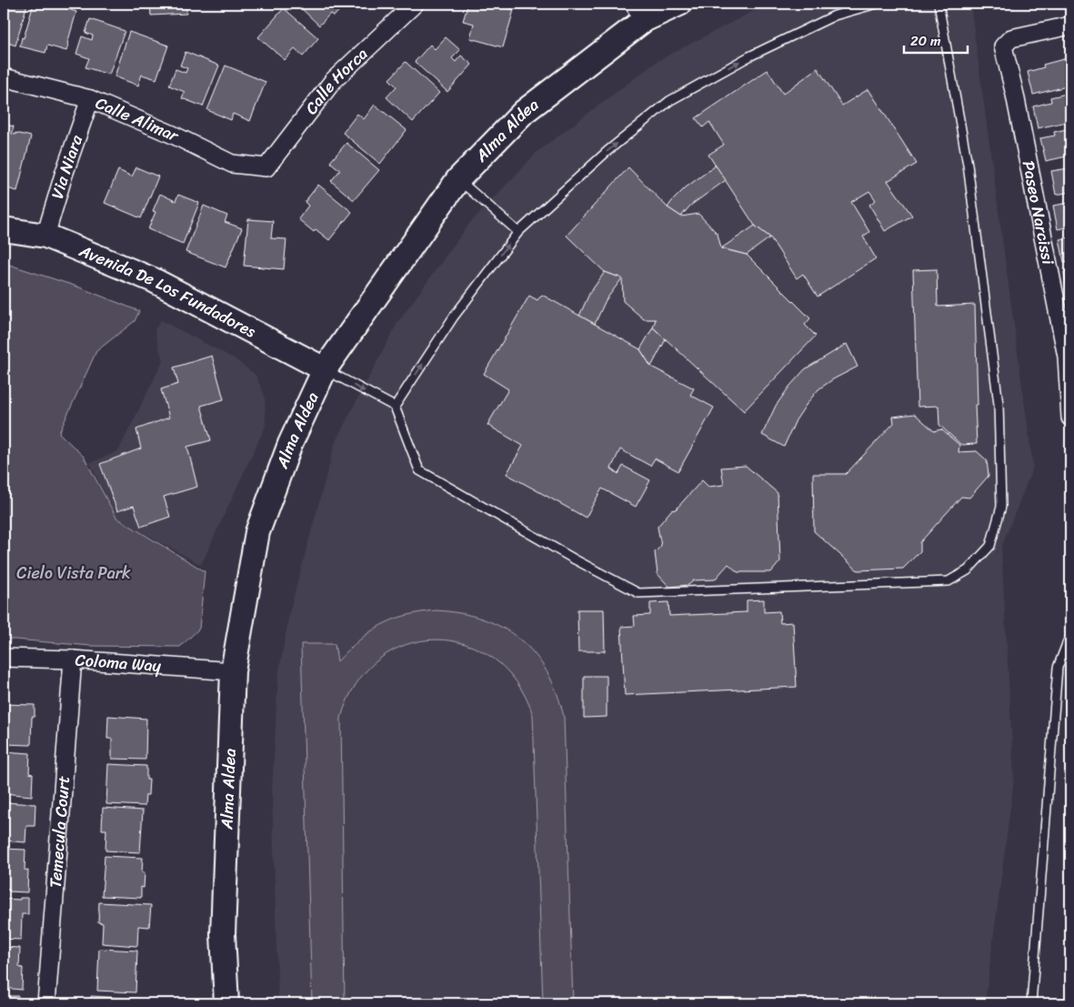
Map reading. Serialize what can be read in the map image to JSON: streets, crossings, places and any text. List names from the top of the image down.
{
  "streets": {
    "main road": ["Alma Aldea", "Avenida De Los Fundadores"],
    "street": [
      "Calle Horca",
      "Calle Alimar",
      "Via Niara",
      "Paseo Narcissi",
      "Coloma Way",
      "Temecula Court"
    ]
  },
  "crossings": [
    ["Calle Horca", "Calle Alimar"],
    ["Calle Alimar", "Via Niara"],
    ["Alma Aldea", "Avenida De Los Fundadores"],
    ["Alma Aldea", "Coloma Way"],
    ["Via Niara", "Avenida De Los Fundadores"],
    ["Coloma Way", "Temecula Court"]
  ],
  "parks": ["Cielo Vista Park"],
  "scale_bar": "20 m"
}
